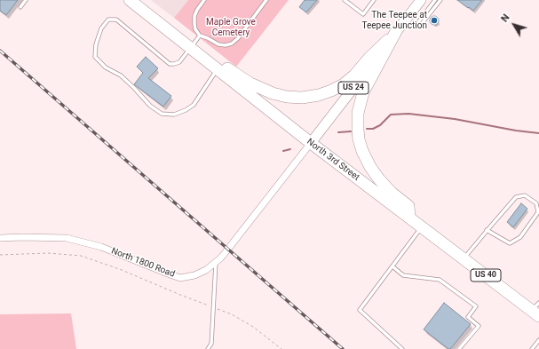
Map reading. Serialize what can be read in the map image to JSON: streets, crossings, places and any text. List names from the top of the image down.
{
  "streets": {
    "highway": ["North 3rd Street", "US 40"],
    "main road": ["US 24"],
    "street": ["North 1800 Road"]
  },
  "crossings": [
    ["US 24", "North 3rd Street"],
    ["US 24", "North 1800 Road"],
    ["North 3rd Street", "North 1800 Road"]
  ],
  "parks": ["Maple Grove Cemetery"],
  "places": ["The Teepee at Teepee Junction"],
  "north": "top left"
}
